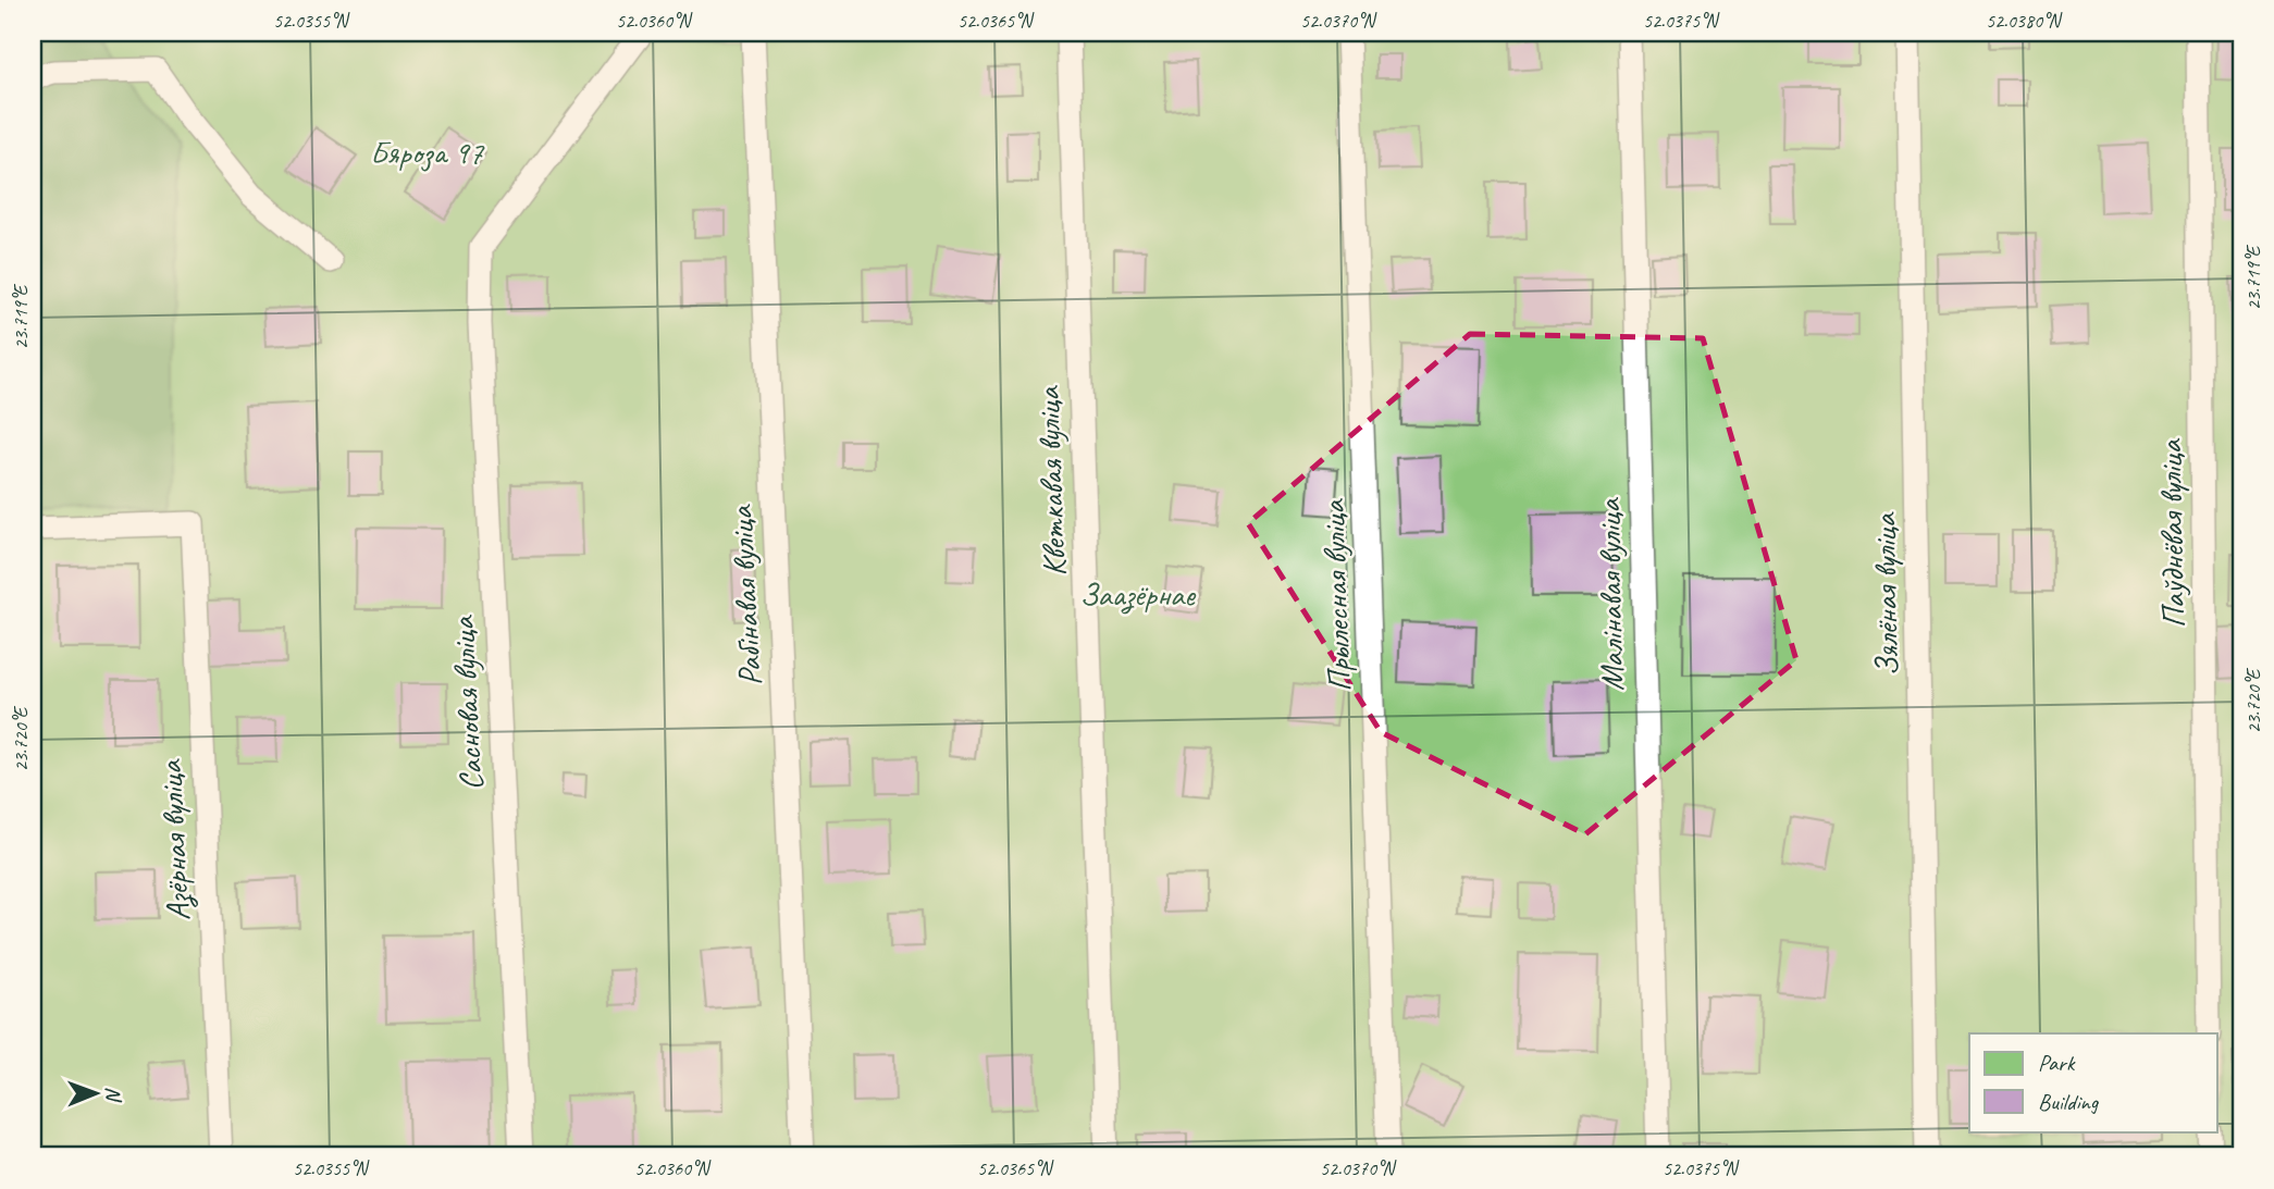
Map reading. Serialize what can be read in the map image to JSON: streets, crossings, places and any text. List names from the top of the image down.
{
  "streets": {
    "lane": [
      "Кветкавая вуліца",
      "Паўднёвая вуліца",
      "Малінавая вуліца",
      "Зялёная вуліца",
      "Рабінавая вуліца",
      "Прылесная вуліца",
      "Сасновая вуліца",
      "Азёрная вуліца"
    ]
  },
  "parks": ["Бяроза 97", "Заазёрнае"],
  "legend": ["Park", "Building"],
  "north": "right",
  "coordinates": [
    "52.0355°N",
    "52.0360°N",
    "52.0365°N",
    "52.0370°N",
    "52.0375°N",
    "52.0380°N",
    "23.719°E",
    "23.720°E"
  ]
}
